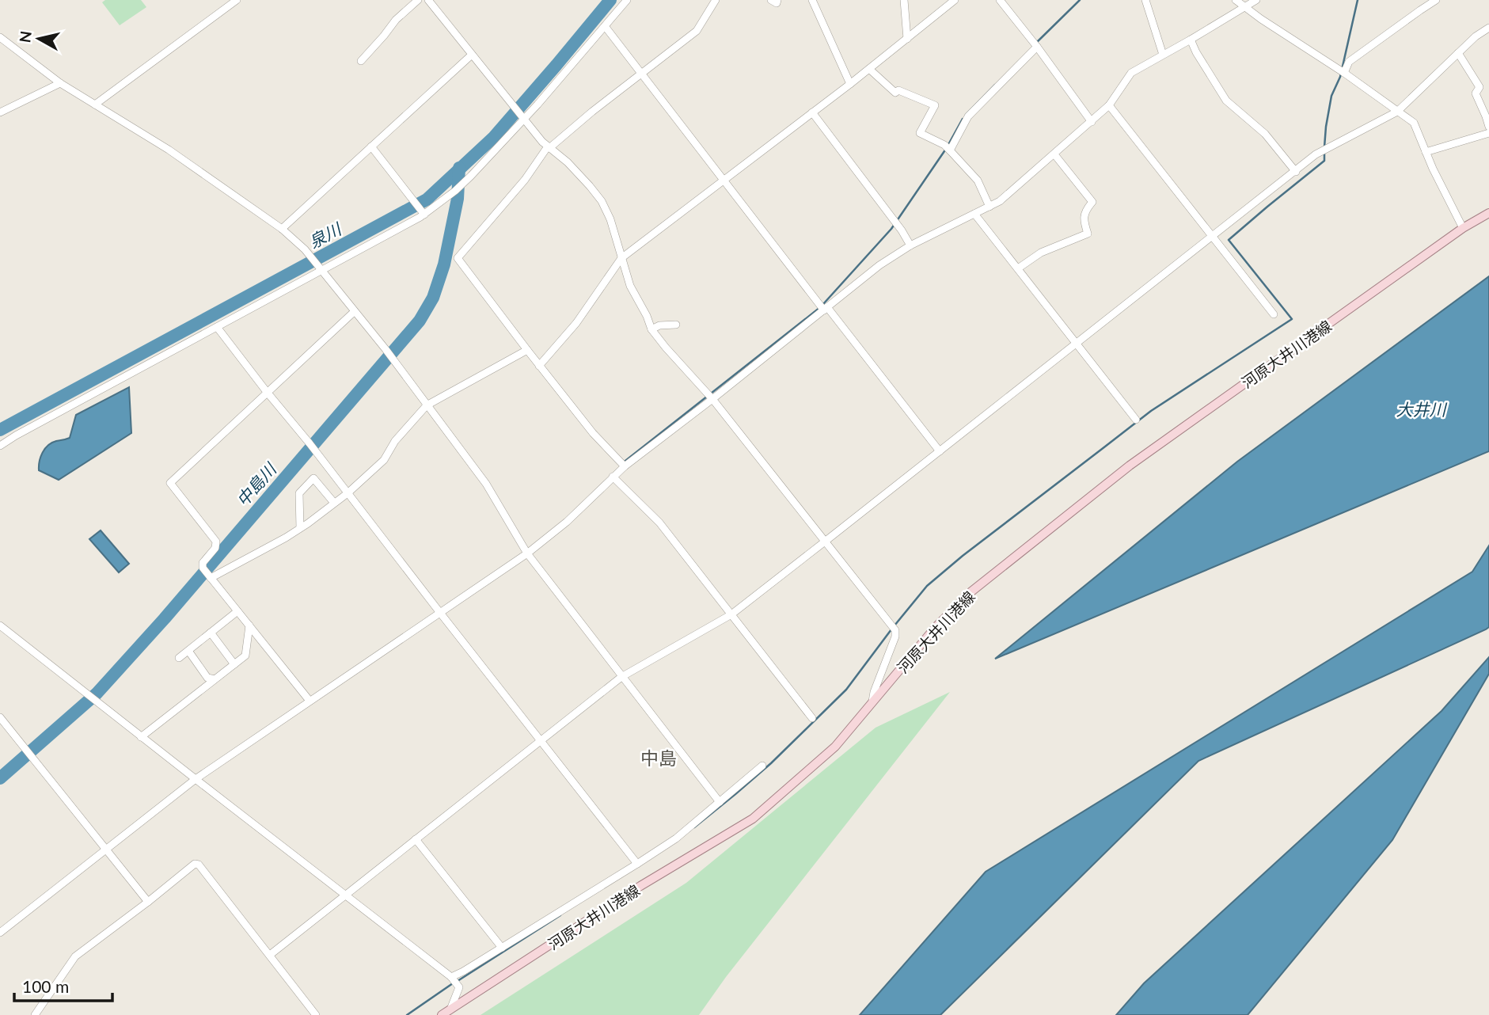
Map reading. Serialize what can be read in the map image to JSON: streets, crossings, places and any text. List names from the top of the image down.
{
  "streets": {
    "main road": ["河原大井川港線"]
  },
  "districts": ["中島"],
  "water": ["泉川", "大井川", "中島川"],
  "scale_bar": "100 m",
  "north": "left"
}
